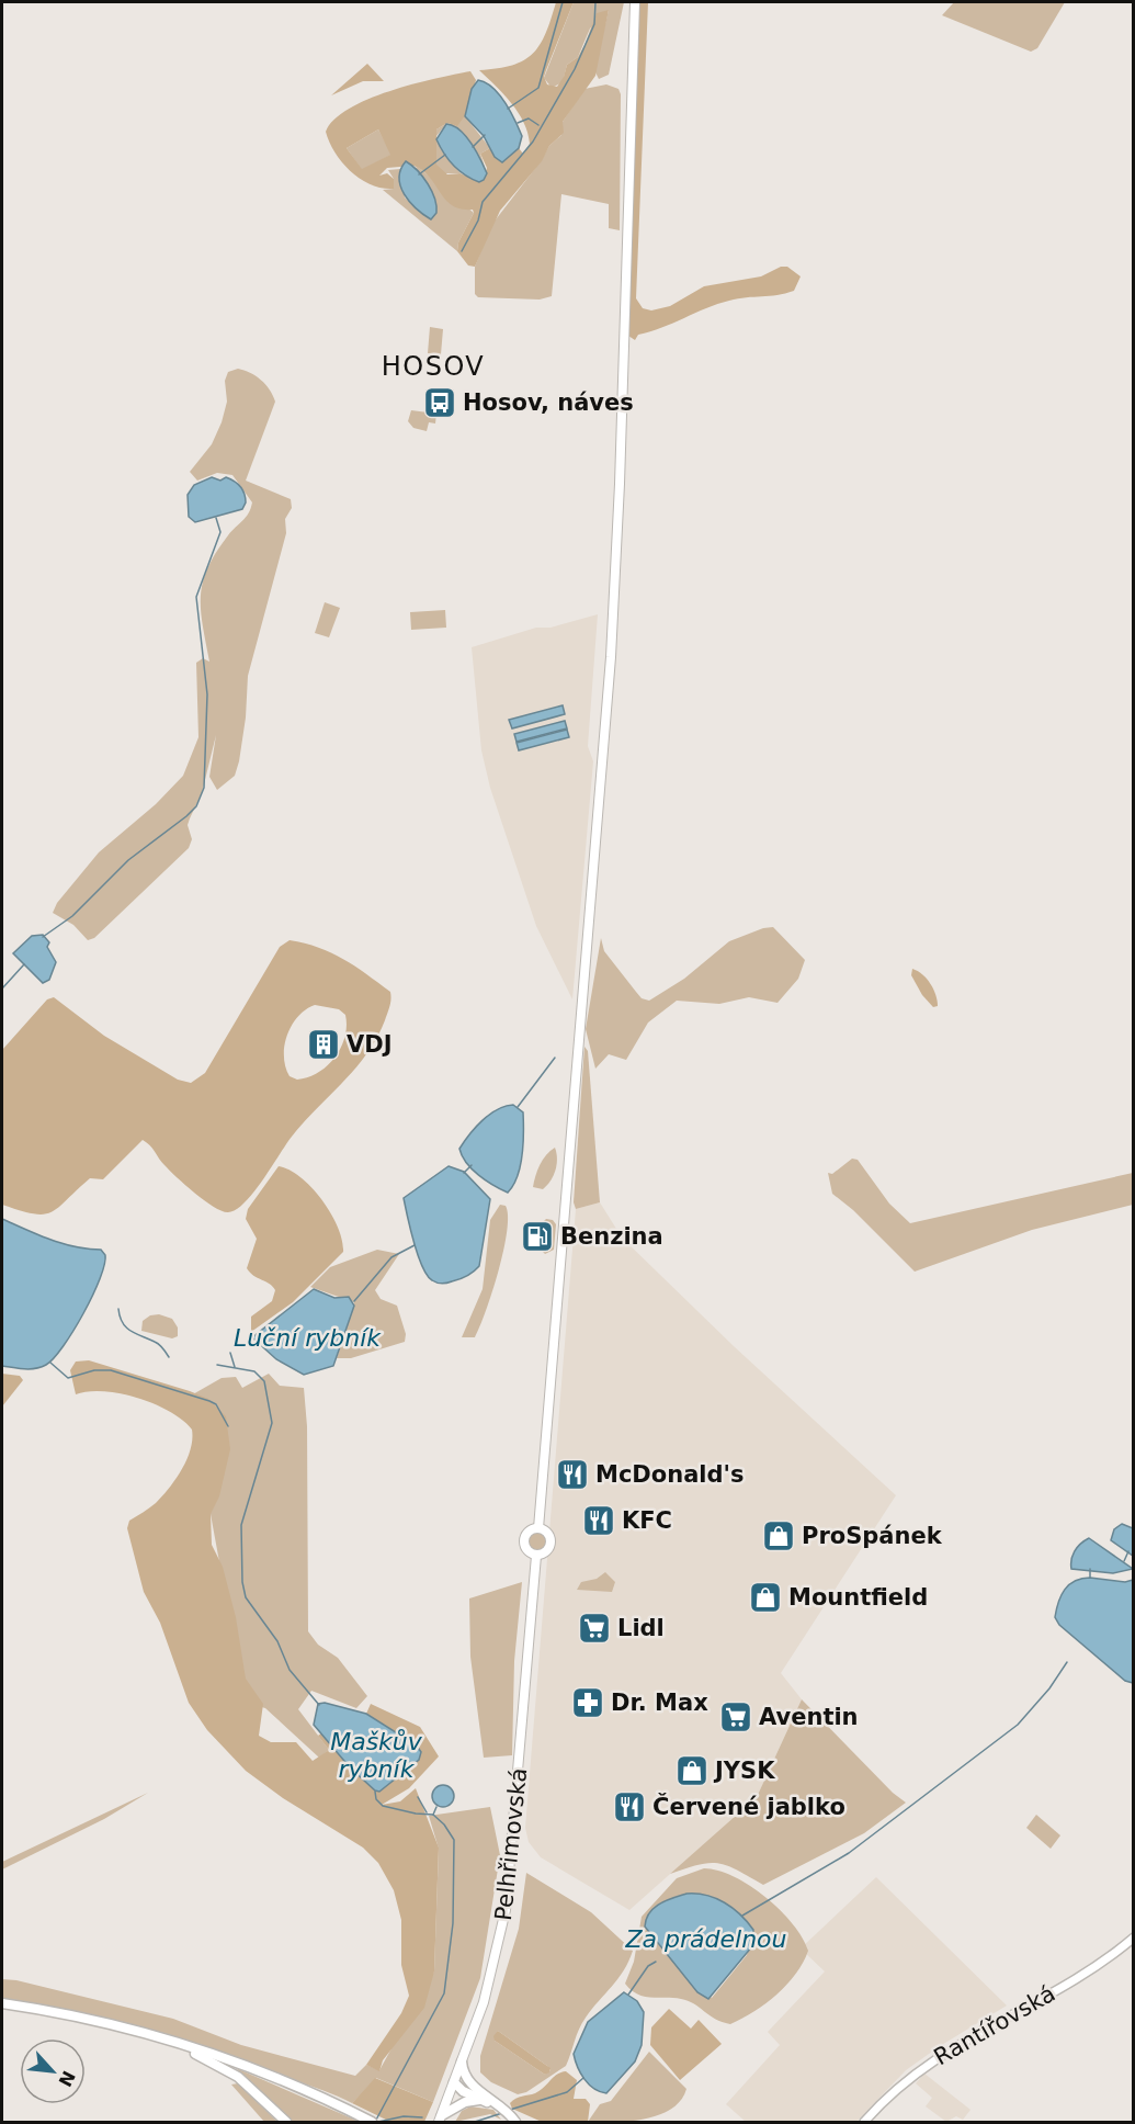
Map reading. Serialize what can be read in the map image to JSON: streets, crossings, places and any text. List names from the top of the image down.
{
  "streets": {
    "main road": ["Pelhřimovská"],
    "street": ["Rantířovská"]
  },
  "districts": ["HOSOV"],
  "water": ["Luční rybník", "Maškův rybník", "Za prádelnou"],
  "places": {
    "bus stop": ["Hosov, náves"],
    "building": ["VDJ"],
    "fuel station": ["Benzina"],
    "restaurant": ["McDonald's", "KFC", "Červené jablko"],
    "shop": ["ProSpánek", "Mountfield", "JYSK"],
    "supermarket": ["Lidl", "Aventin"],
    "pharmacy": ["Dr. Max"]
  },
  "north": "bottom right"
}
